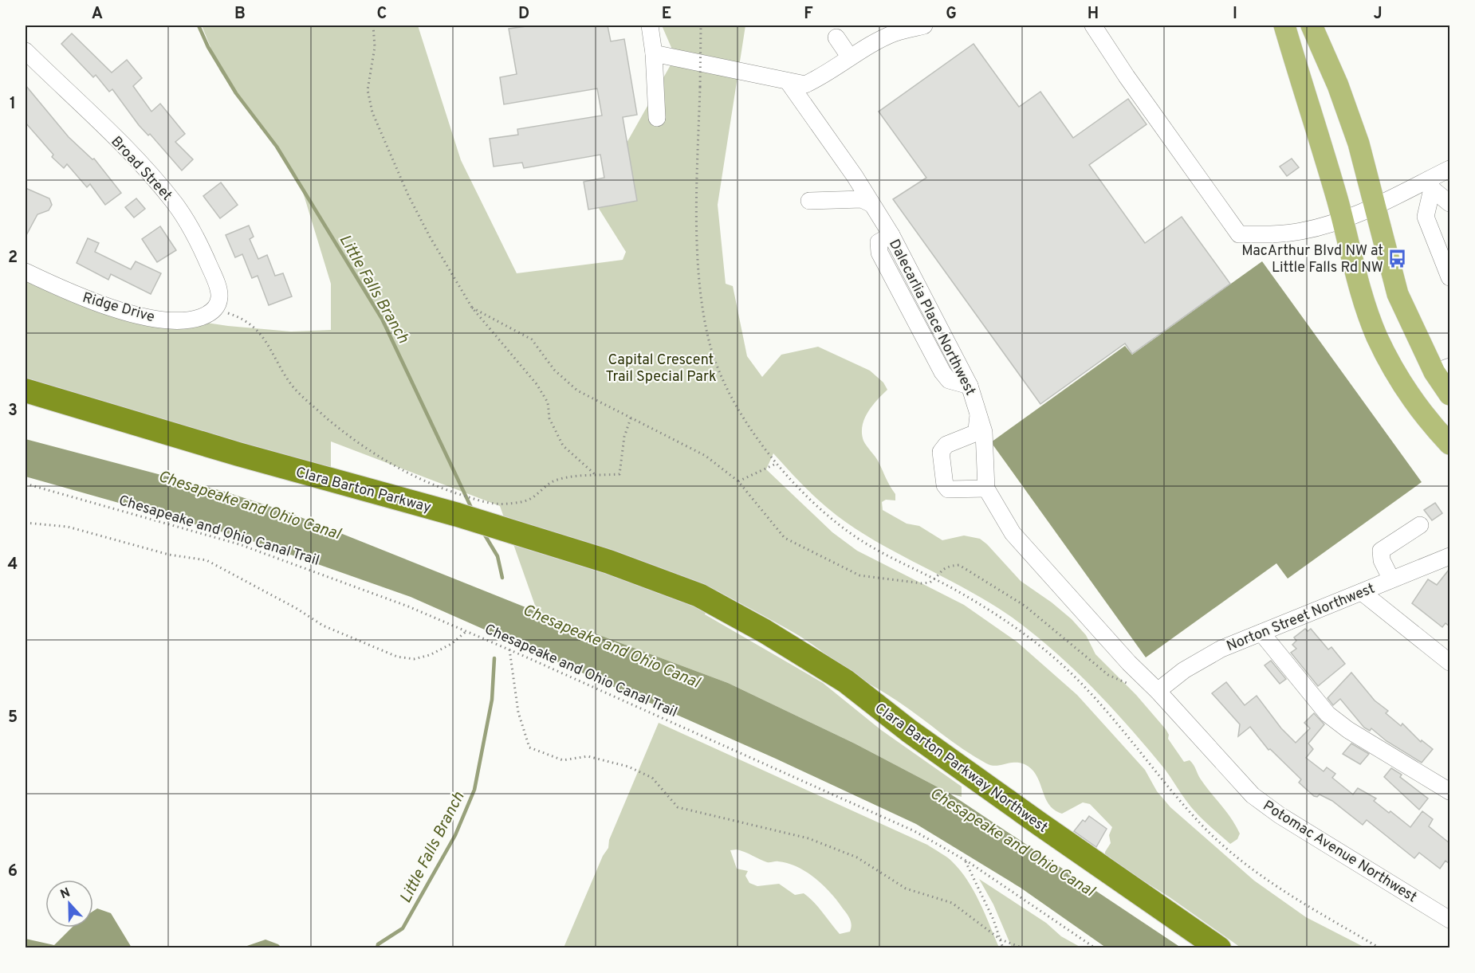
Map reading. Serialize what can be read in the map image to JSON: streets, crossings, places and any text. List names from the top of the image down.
{
  "streets": {
    "highway": ["Clara Barton Parkway", "Clara Barton Parkway Northwest"],
    "street": [
      "Broad Street",
      "Ridge Drive",
      "Dalecarlia Place Northwest",
      "Norton Street Northwest",
      "Potomac Avenue Northwest"
    ],
    "path": ["Chesapeake and Ohio Canal Trail"]
  },
  "crossings": [
    ["Broad Street", "Ridge Drive"],
    ["Dalecarlia Place Northwest", "Norton Street Northwest"],
    ["Dalecarlia Place Northwest", "Potomac Avenue Northwest"],
    ["Clara Barton Parkway", "Clara Barton Parkway Northwest"],
    ["Norton Street Northwest", "Potomac Avenue Northwest"]
  ],
  "water": ["Little Falls Branch", "Chesapeake and Ohio Canal"],
  "parks": ["Capital Crescent Trail Special Park"],
  "places": {
    "bus stop": ["MacArthur Blvd NW at Little Falls Rd NW"]
  },
  "north": "top",
  "grid": {
    "columns": [
      "A",
      "B",
      "C",
      "D",
      "E",
      "F",
      "G",
      "H",
      "I",
      "J"
    ],
    "rows": [
      "1",
      "2",
      "3",
      "4",
      "5",
      "6"
    ]
  }
}
